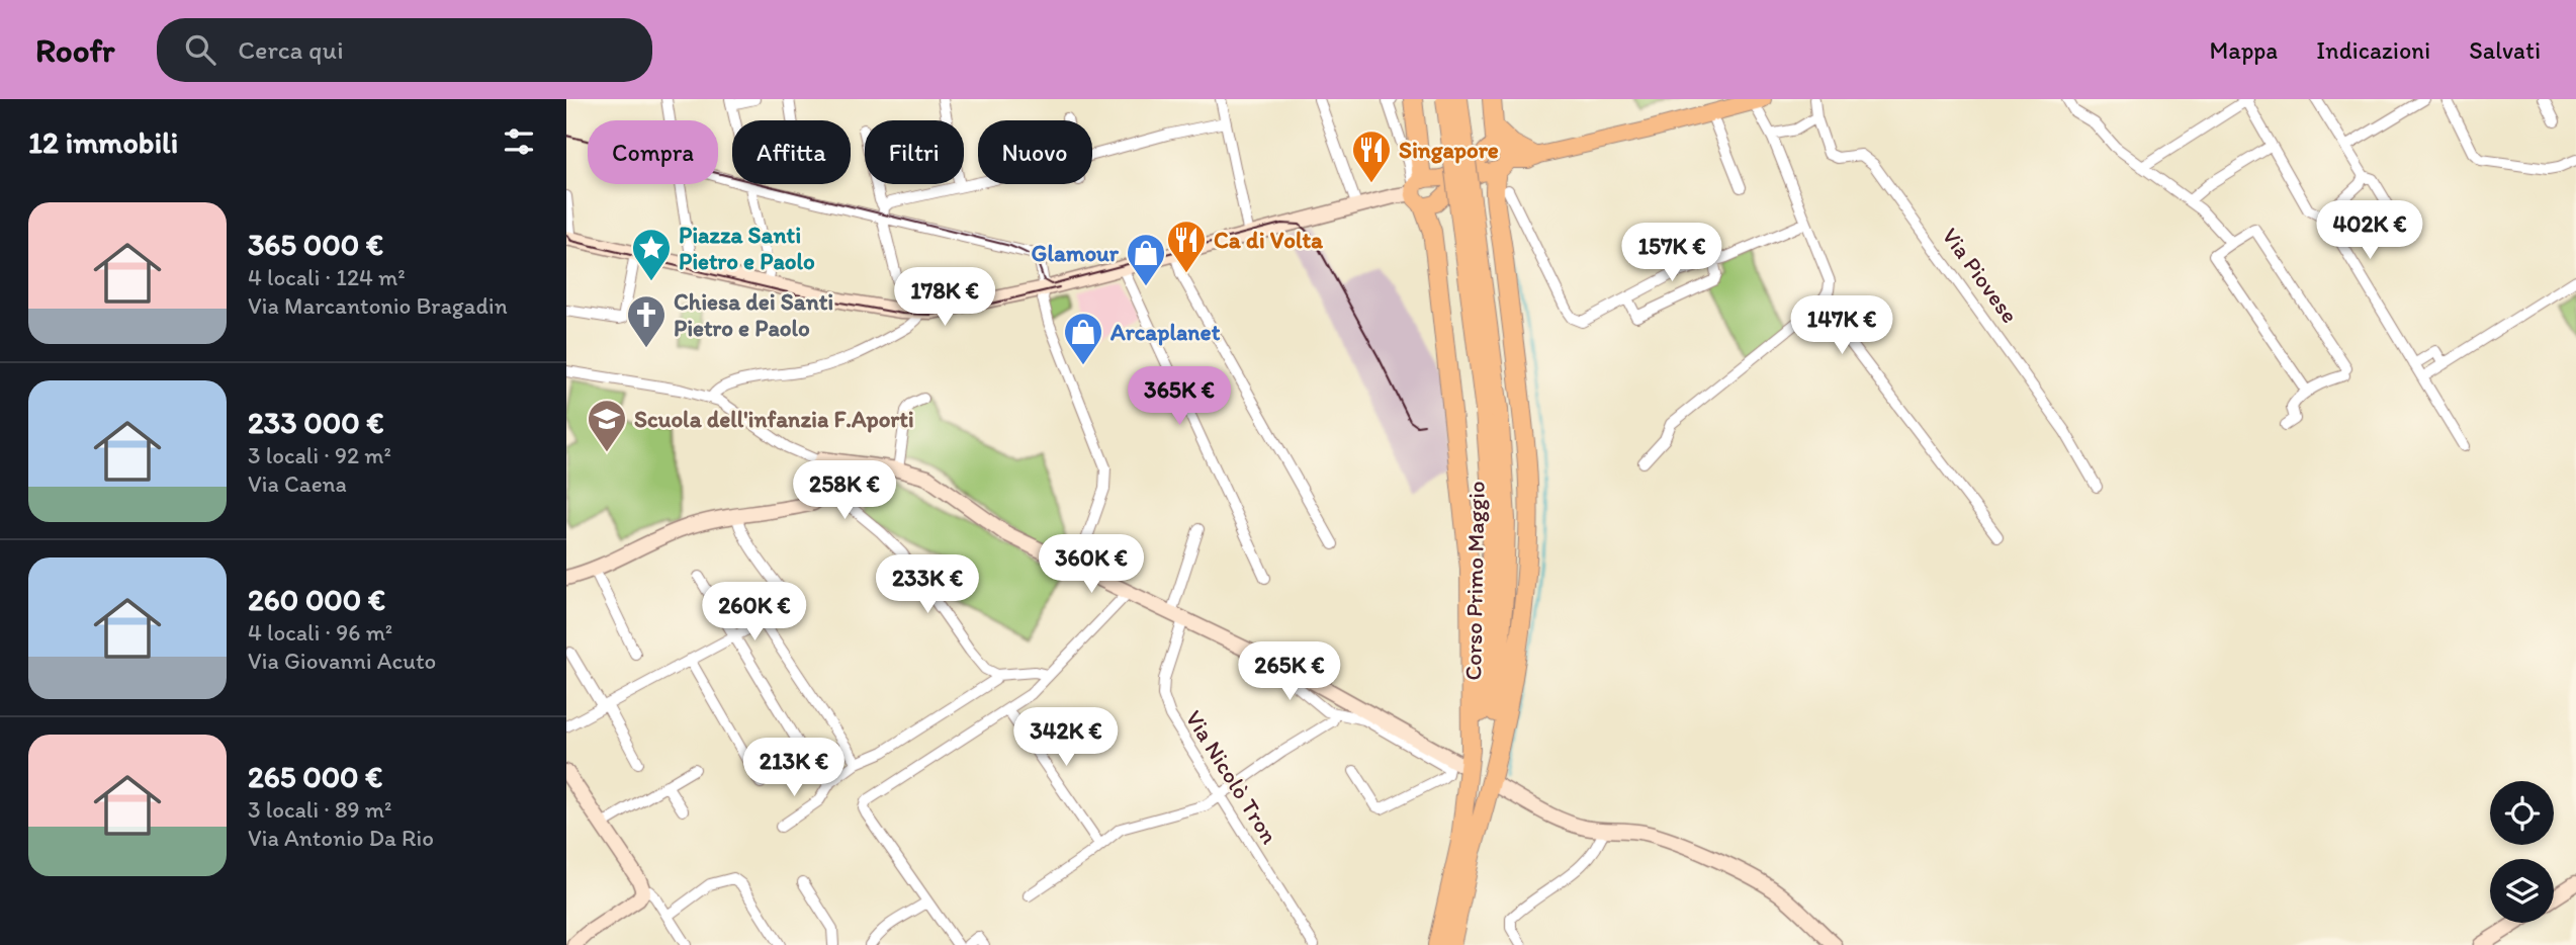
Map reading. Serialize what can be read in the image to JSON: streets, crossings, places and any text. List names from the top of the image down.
{
  "streets": {
    "highway": ["Corso Primo Maggio"],
    "street": ["Via Piovese", "Via Nicolò Tron"]
  },
  "places": {
    "restaurant": ["Singapore", "Ca di Volta"],
    "place": ["Piazza Santi Pietro e Paolo"],
    "shop": ["Glamour", "Arcaplanet"],
    "church": ["Chiesa dei Santi Pietro e Paolo"],
    "school or university": ["Scuola dell'infanzia F.Aporti"]
  },
  "page": {
    "header": "Roofr",
    "search": "Cerca qui",
    "nav": ["Mappa", "Indicazioni", "Salvati"],
    "heading": "12 immobili",
    "chip": [
      "Compra",
      "Affitta",
      "Filtri",
      "Nuovo"
    ],
    "list": [
      {
        "name": "365 000 €",
        "note": "4 locali · 124 m² · Via Marcantonio Bragadin"
      },
      {
        "name": "233 000 €",
        "note": "3 locali · 92 m² · Via Caena"
      },
      {
        "name": "260 000 €",
        "note": "4 locali · 96 m² · Via Giovanni Acuto"
      },
      {
        "name": "265 000 €",
        "note": "3 locali · 89 m² · Via Antonio Da Rio"
      }
    ],
    "price": [
      "402K €",
      "157K €",
      "178K €",
      "147K €",
      "365K €",
      "258K €",
      "360K €",
      "233K €",
      "260K €",
      "265K €",
      "342K €",
      "213K €"
    ]
  }
}
